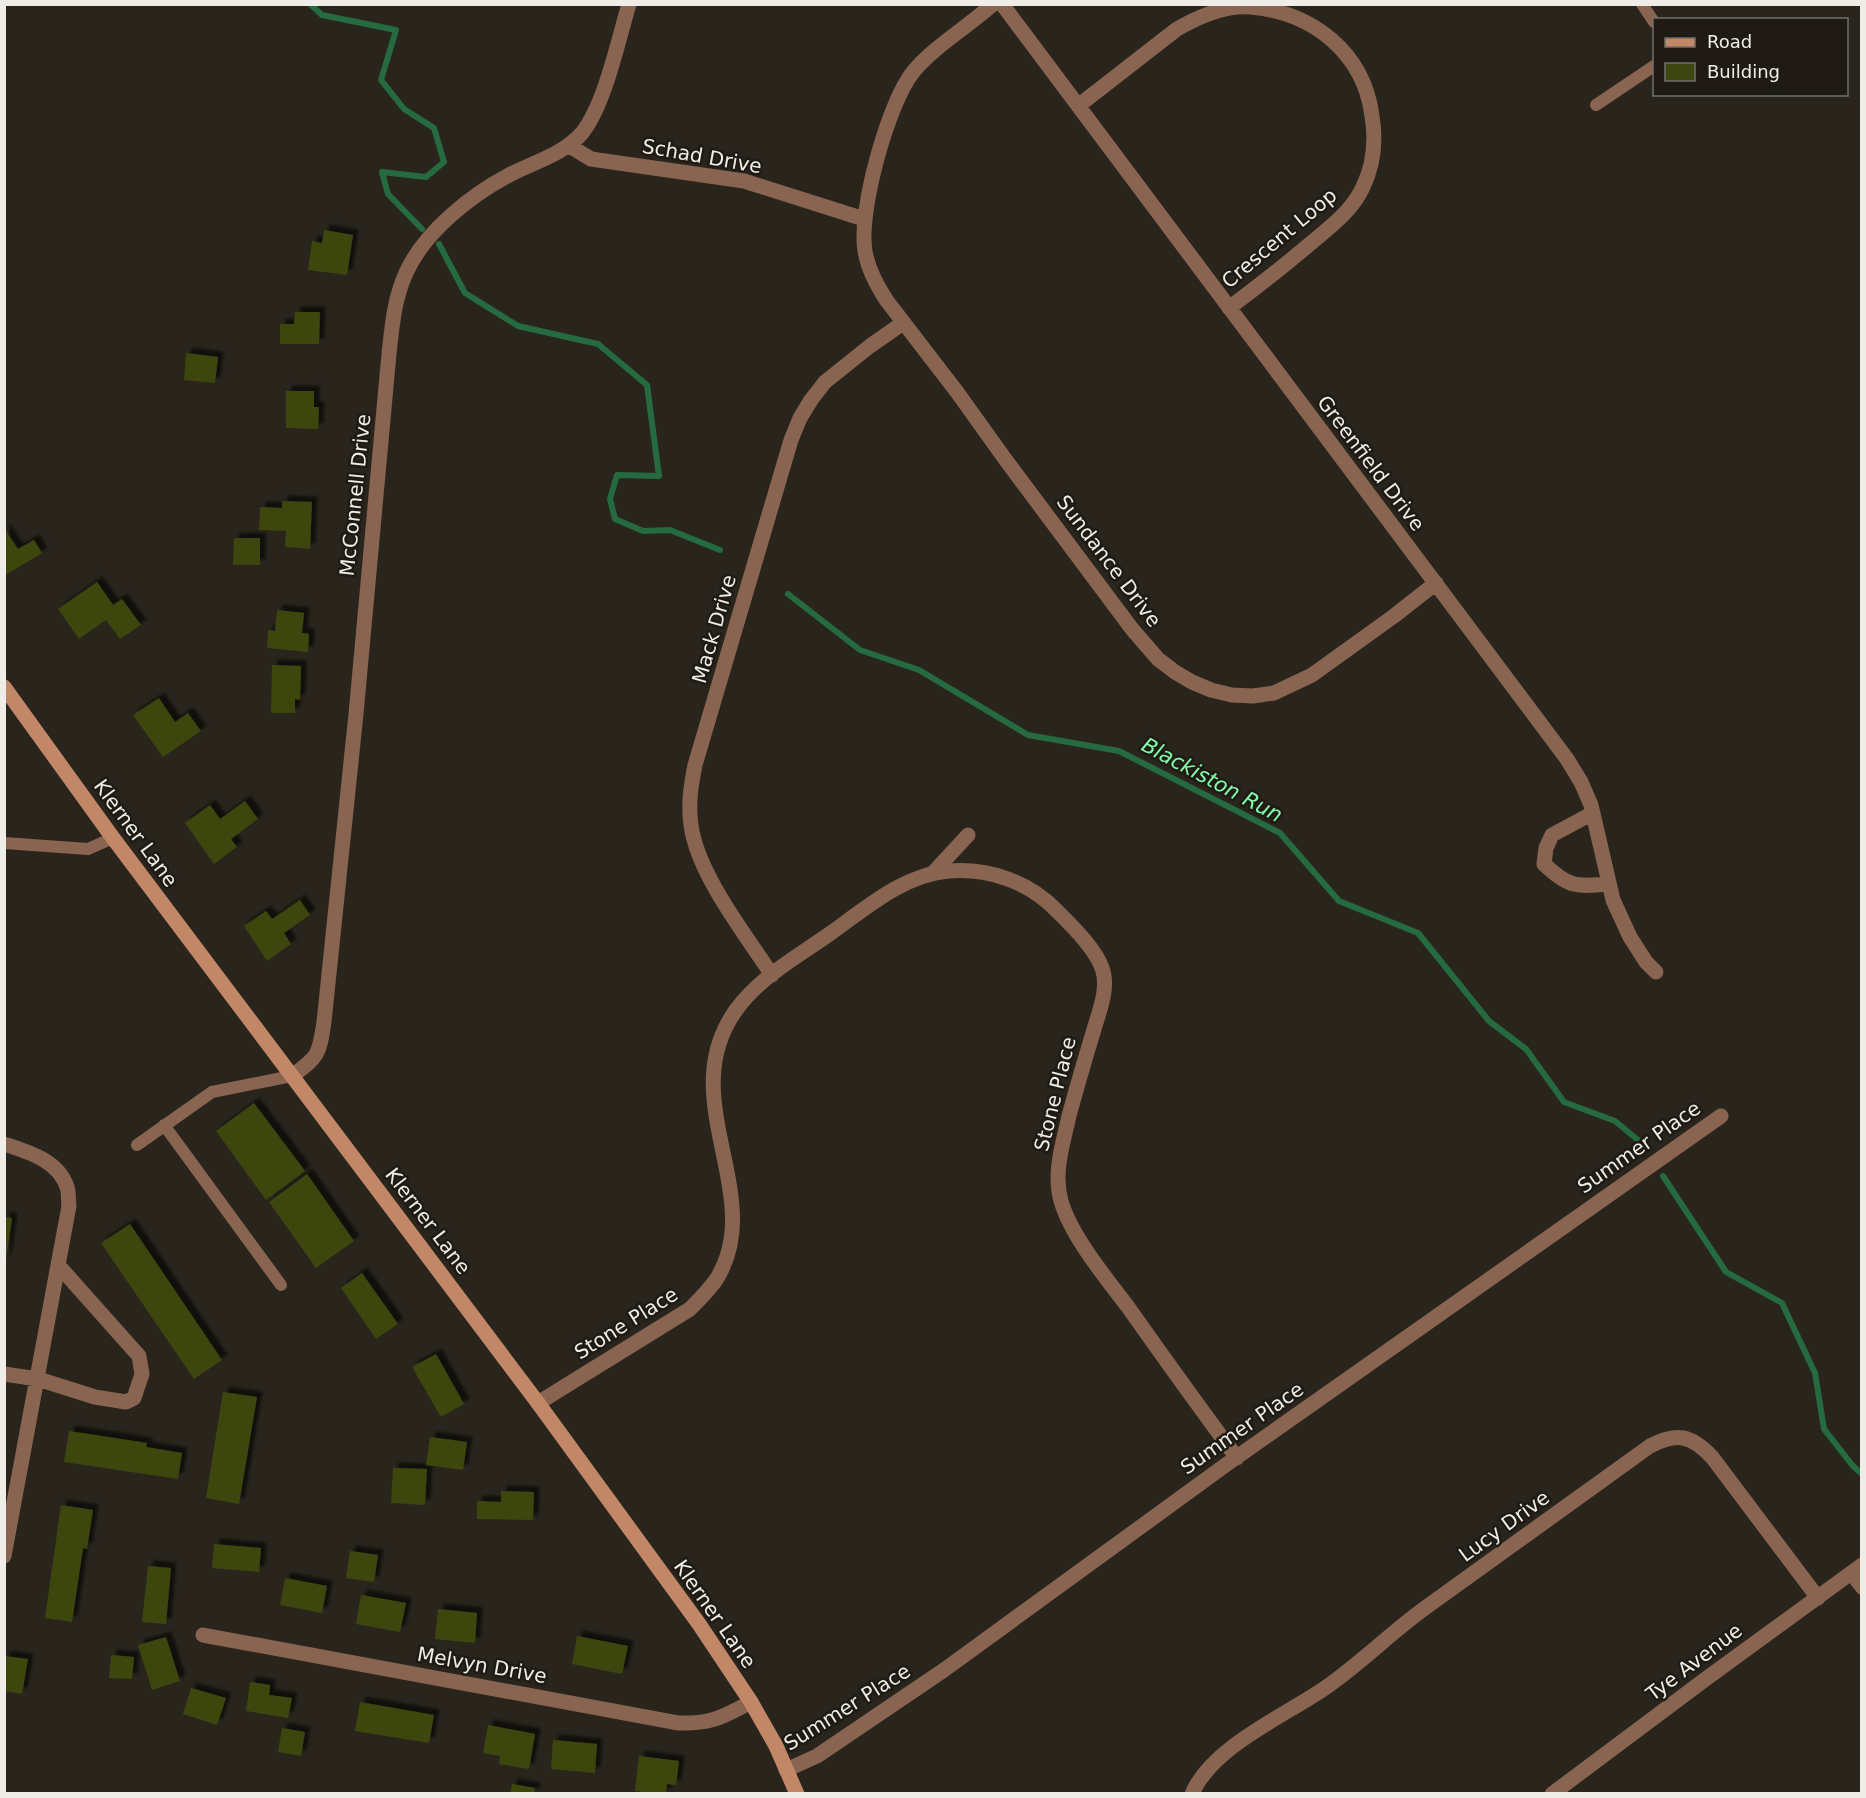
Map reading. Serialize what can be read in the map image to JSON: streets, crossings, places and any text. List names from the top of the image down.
{
  "streets": {
    "street": [
      "Schad Drive",
      "Crescent Loop",
      "Greenfield Drive",
      "McConnell Drive",
      "Sundance Drive",
      "Mack Drive",
      "Klerner Lane",
      "Stone Place",
      "Summer Place",
      "Lucy Drive",
      "Tye Avenue",
      "Melvyn Drive"
    ]
  },
  "crossings": [
    ["Schad Drive", "McConnell Drive"],
    ["Schad Drive", "Sundance Drive"],
    ["Crescent Loop", "Greenfield Drive"],
    ["Greenfield Drive", "Sundance Drive"],
    ["McConnell Drive", "Klerner Lane"],
    ["Sundance Drive", "Mack Drive"],
    ["Mack Drive", "Stone Place"],
    ["Klerner Lane", "Stone Place"],
    ["Klerner Lane", "Summer Place"],
    ["Klerner Lane", "Melvyn Drive"],
    ["Stone Place", "Summer Place"],
    ["Lucy Drive", "Tye Avenue"]
  ],
  "water": ["Blackiston Run"],
  "legend": ["Road", "Building"]
}
